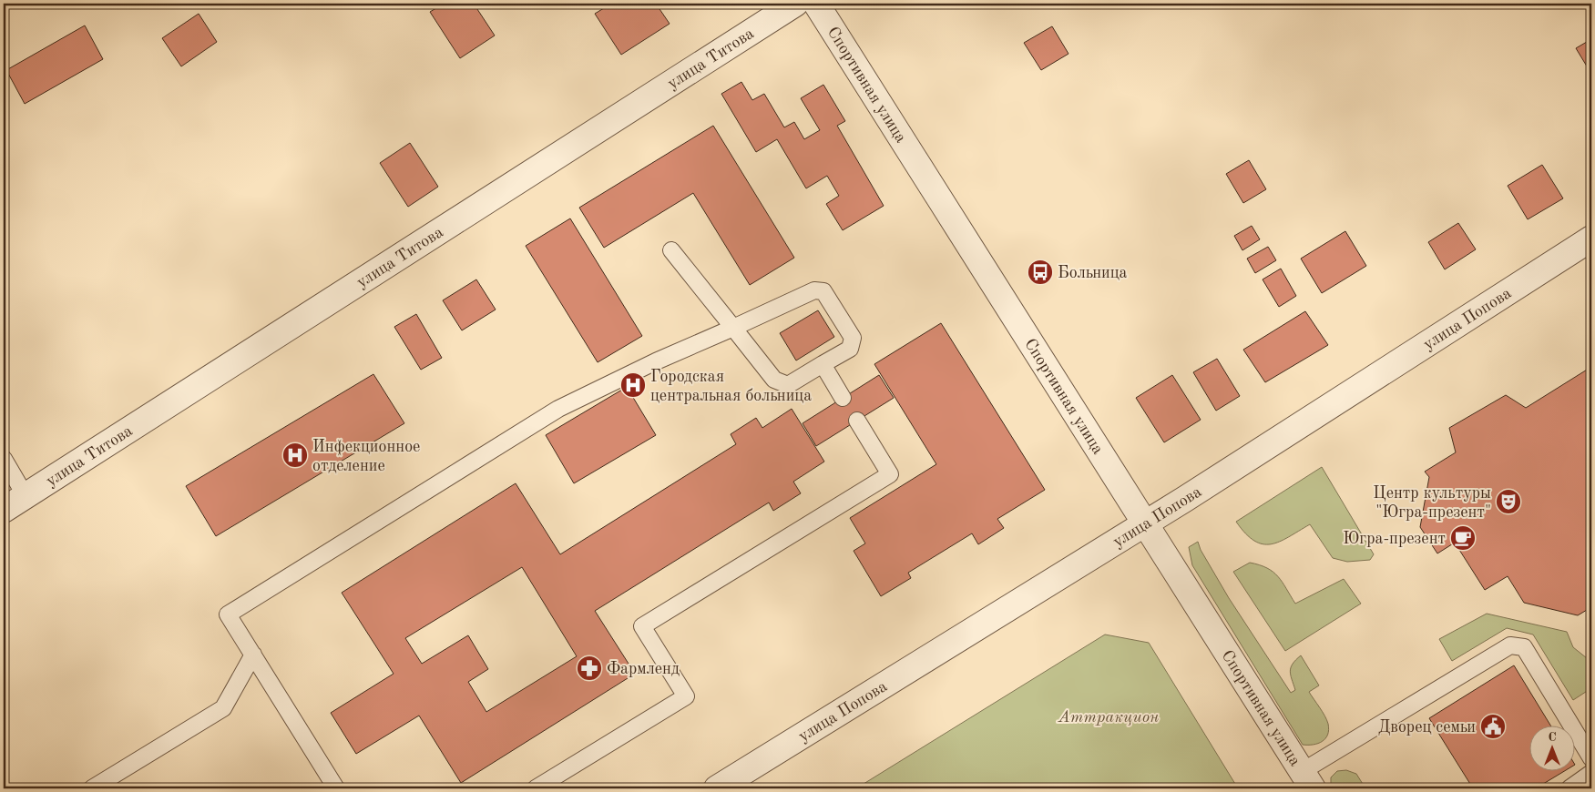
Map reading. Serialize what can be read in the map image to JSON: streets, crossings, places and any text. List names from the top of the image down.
{
  "streets": {
    "street": ["улица Титова", "Спортивная улица", "улица Попова"]
  },
  "crossings": [
    ["Спортивная улица", "улица Попова"]
  ],
  "parks": ["Аттракцион"],
  "places": {
    "bus stop": ["Больница"],
    "hospital": ["Городская центральная больница", "Инфекционное отделение"],
    "theatre": ["Центр культуры \"Югра-презент\""],
    "cafe": ["Югра-презент"],
    "pharmacy": ["Фармленд"],
    "public building": ["Дворец семьи"]
  },
  "north": "top"
}
